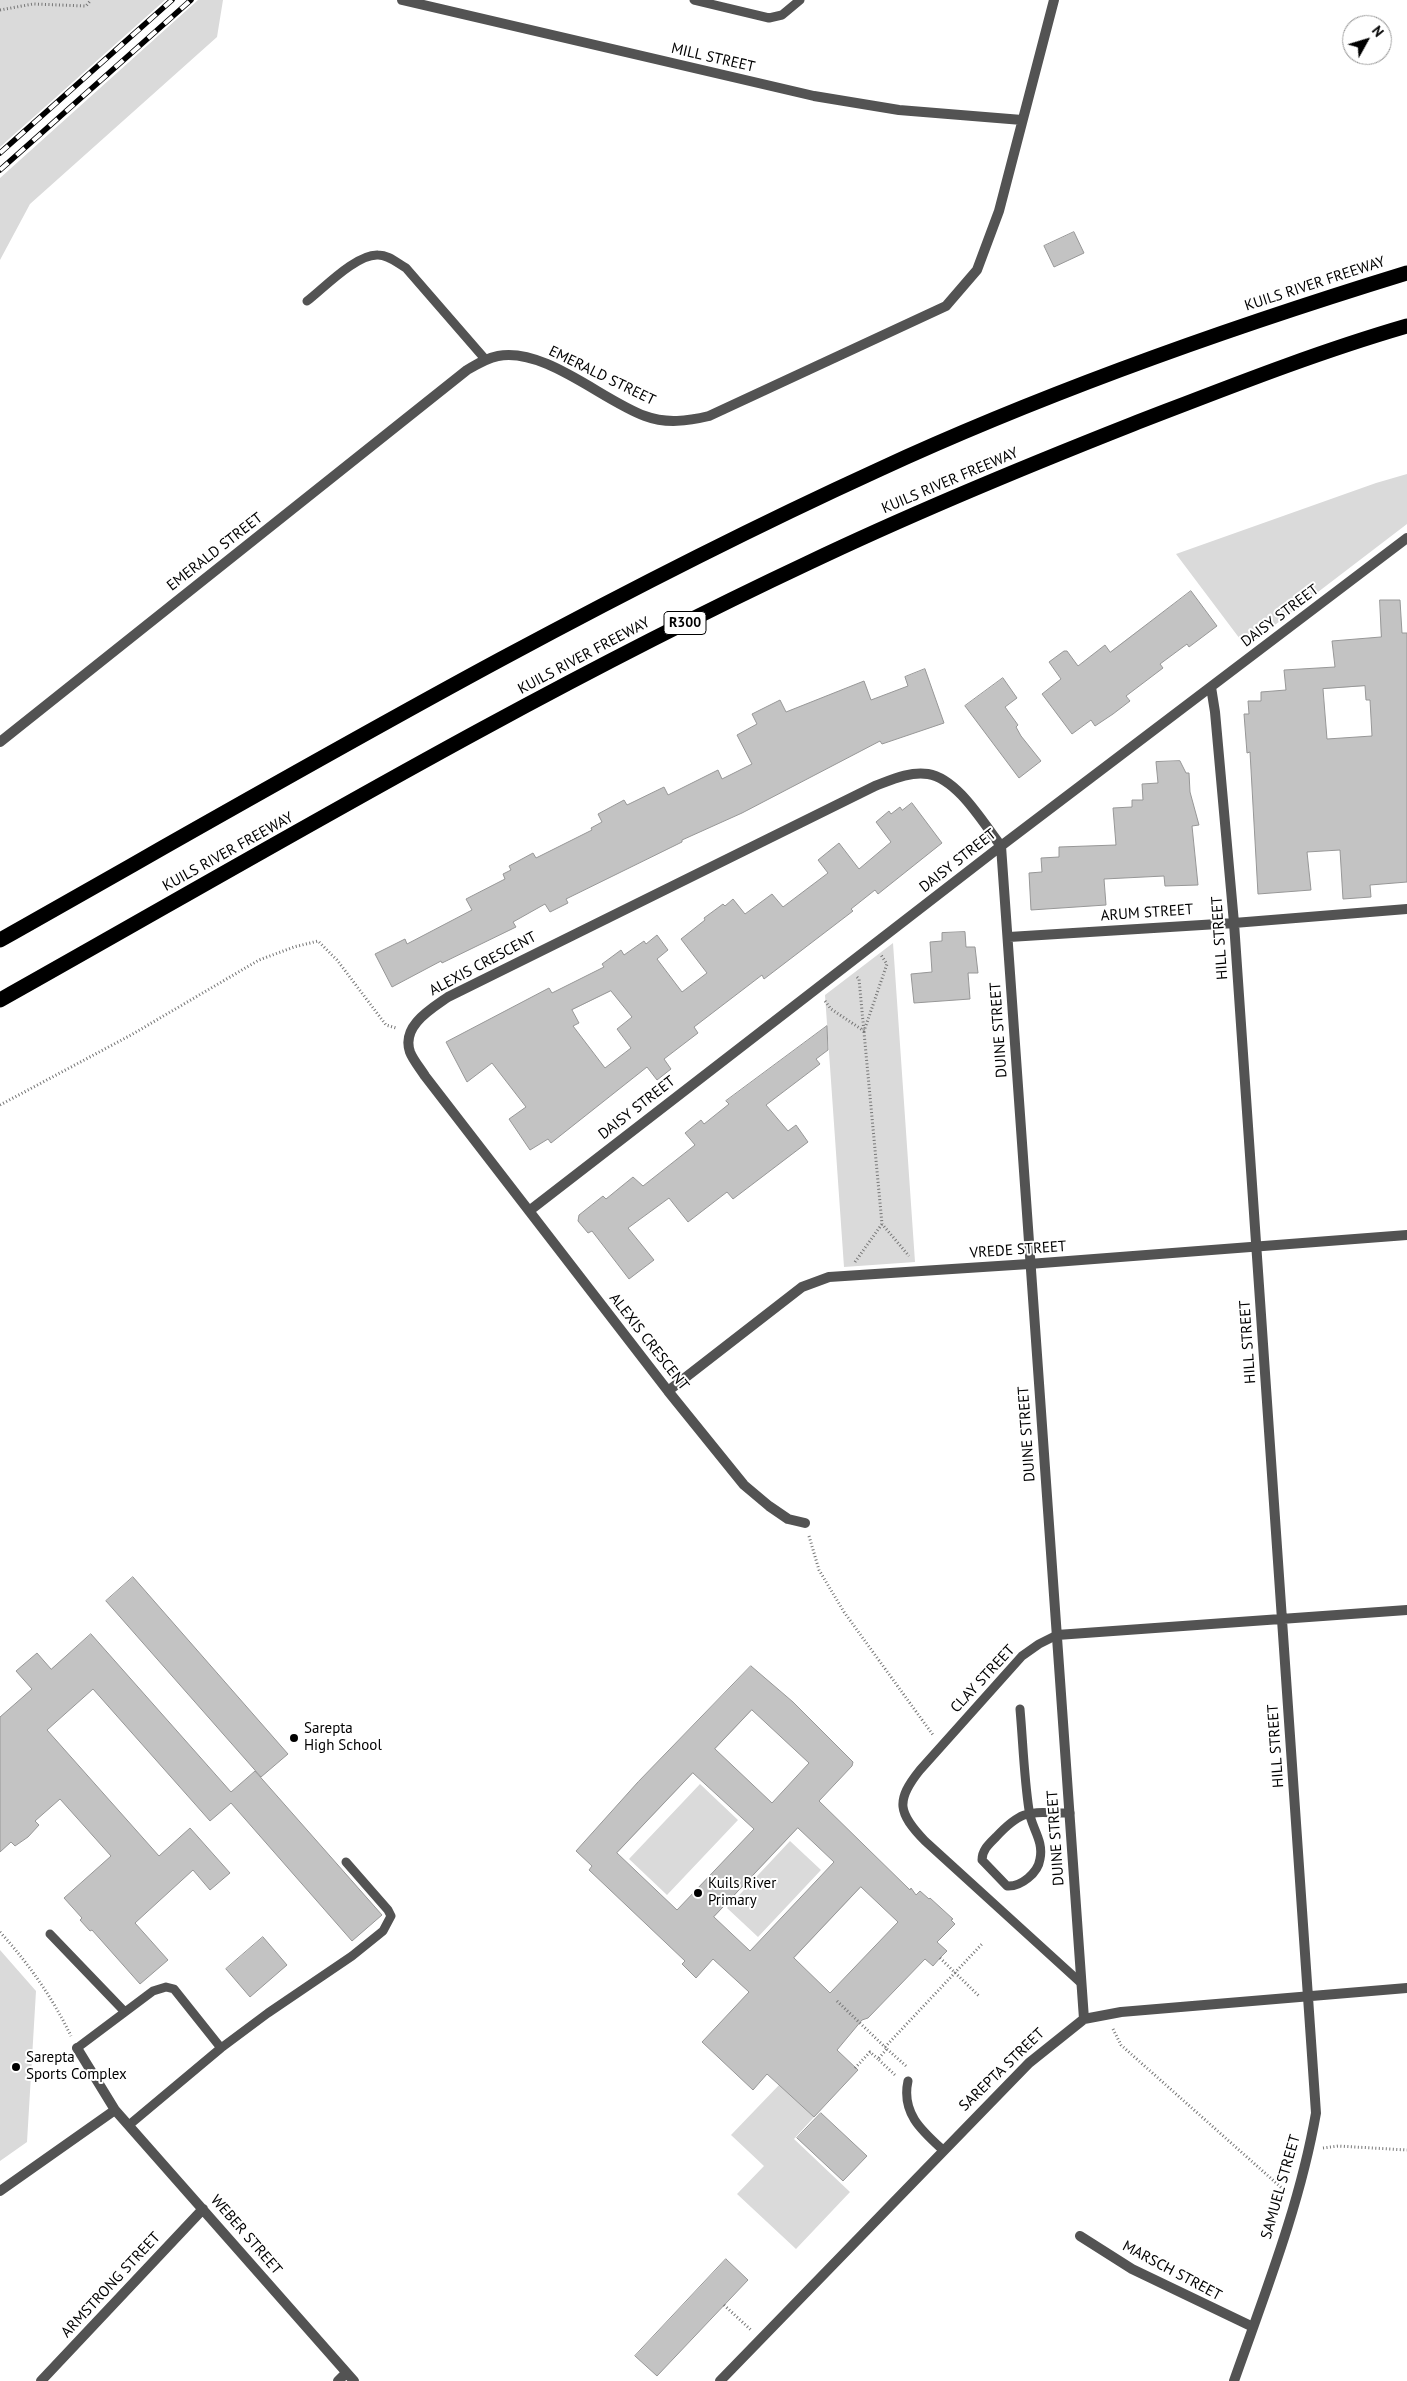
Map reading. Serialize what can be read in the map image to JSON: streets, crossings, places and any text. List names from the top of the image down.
{
  "streets": {
    "highway": ["KUILS RIVER FREEWAY", "R300"],
    "street": [
      "MILL STREET",
      "EMERALD STREET",
      "DAISY STREET",
      "ARUM STREET",
      "HILL STREET",
      "ALEXIS CRESCENT",
      "DUINE STREET",
      "VREDE STREET",
      "CLAY STREET",
      "SAREPTA STREET",
      "SAMUEL STREET",
      "WEBER STREET",
      "MARSCH STREET",
      "ARMSTRONG STREET"
    ]
  },
  "crossings": [
    ["MILL STREET", "EMERALD STREET"],
    ["DAISY STREET", "HILL STREET"],
    ["DAISY STREET", "ALEXIS CRESCENT"],
    ["DAISY STREET", "DUINE STREET"],
    ["ARUM STREET", "HILL STREET"],
    ["ARUM STREET", "DUINE STREET"],
    ["HILL STREET", "VREDE STREET"],
    ["HILL STREET", "CLAY STREET"],
    ["HILL STREET", "SAREPTA STREET"],
    ["HILL STREET", "SAMUEL STREET"],
    ["ALEXIS CRESCENT", "DUINE STREET"],
    ["ALEXIS CRESCENT", "VREDE STREET"],
    ["DUINE STREET", "VREDE STREET"],
    ["DUINE STREET", "CLAY STREET"],
    ["DUINE STREET", "SAREPTA STREET"],
    ["SAREPTA STREET", "SAMUEL STREET"],
    ["SAMUEL STREET", "MARSCH STREET"],
    ["WEBER STREET", "ARMSTRONG STREET"]
  ],
  "places": ["Sarepta High School", "Kuils River Primary", "Sarepta Sports Complex"],
  "north": "top right"
}
